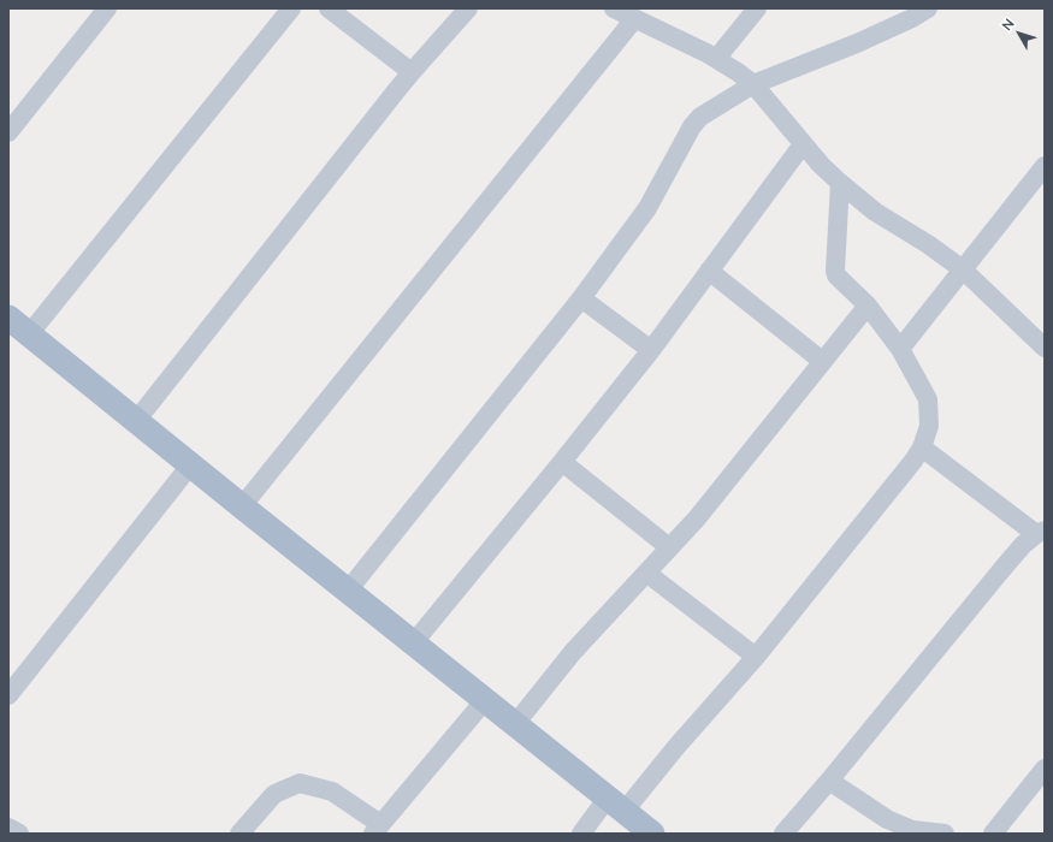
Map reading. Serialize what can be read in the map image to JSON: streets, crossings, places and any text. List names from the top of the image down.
{
  "north": "top left"
}
